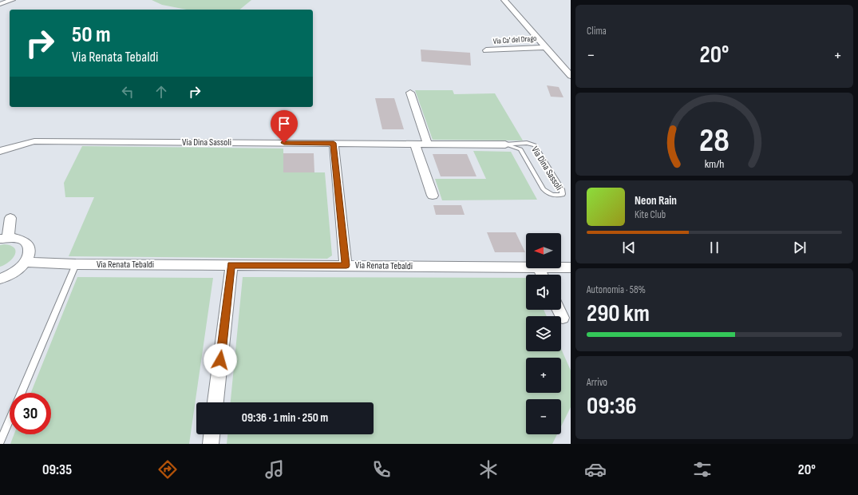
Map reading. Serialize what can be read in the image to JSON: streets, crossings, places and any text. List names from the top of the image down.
{
  "streets": {
    "street": ["Via Ca' del Drago", "Via Dina Sassoli", "Via Renata Tebaldi"]
  },
  "north": "left",
  "page": {
    "tile": [
      "Clima",
      ["Autonomia · 58%", "290 km"],
      ["Arrivo", "09:36"]
    ],
    "turn": ["50 m", "Via Renata Tebaldi"],
    "heat": ["−", "20°", "+"],
    "song": ["Neon Rain", "Kite Club"],
    "map_buttons": ["+", "−"],
    "limit": "30",
    "trip": "09:36 · 1 min · 250 m",
    "tabs": ["09:35", "20°"],
    "gauge": ["28", "km/h"]
  }
}
